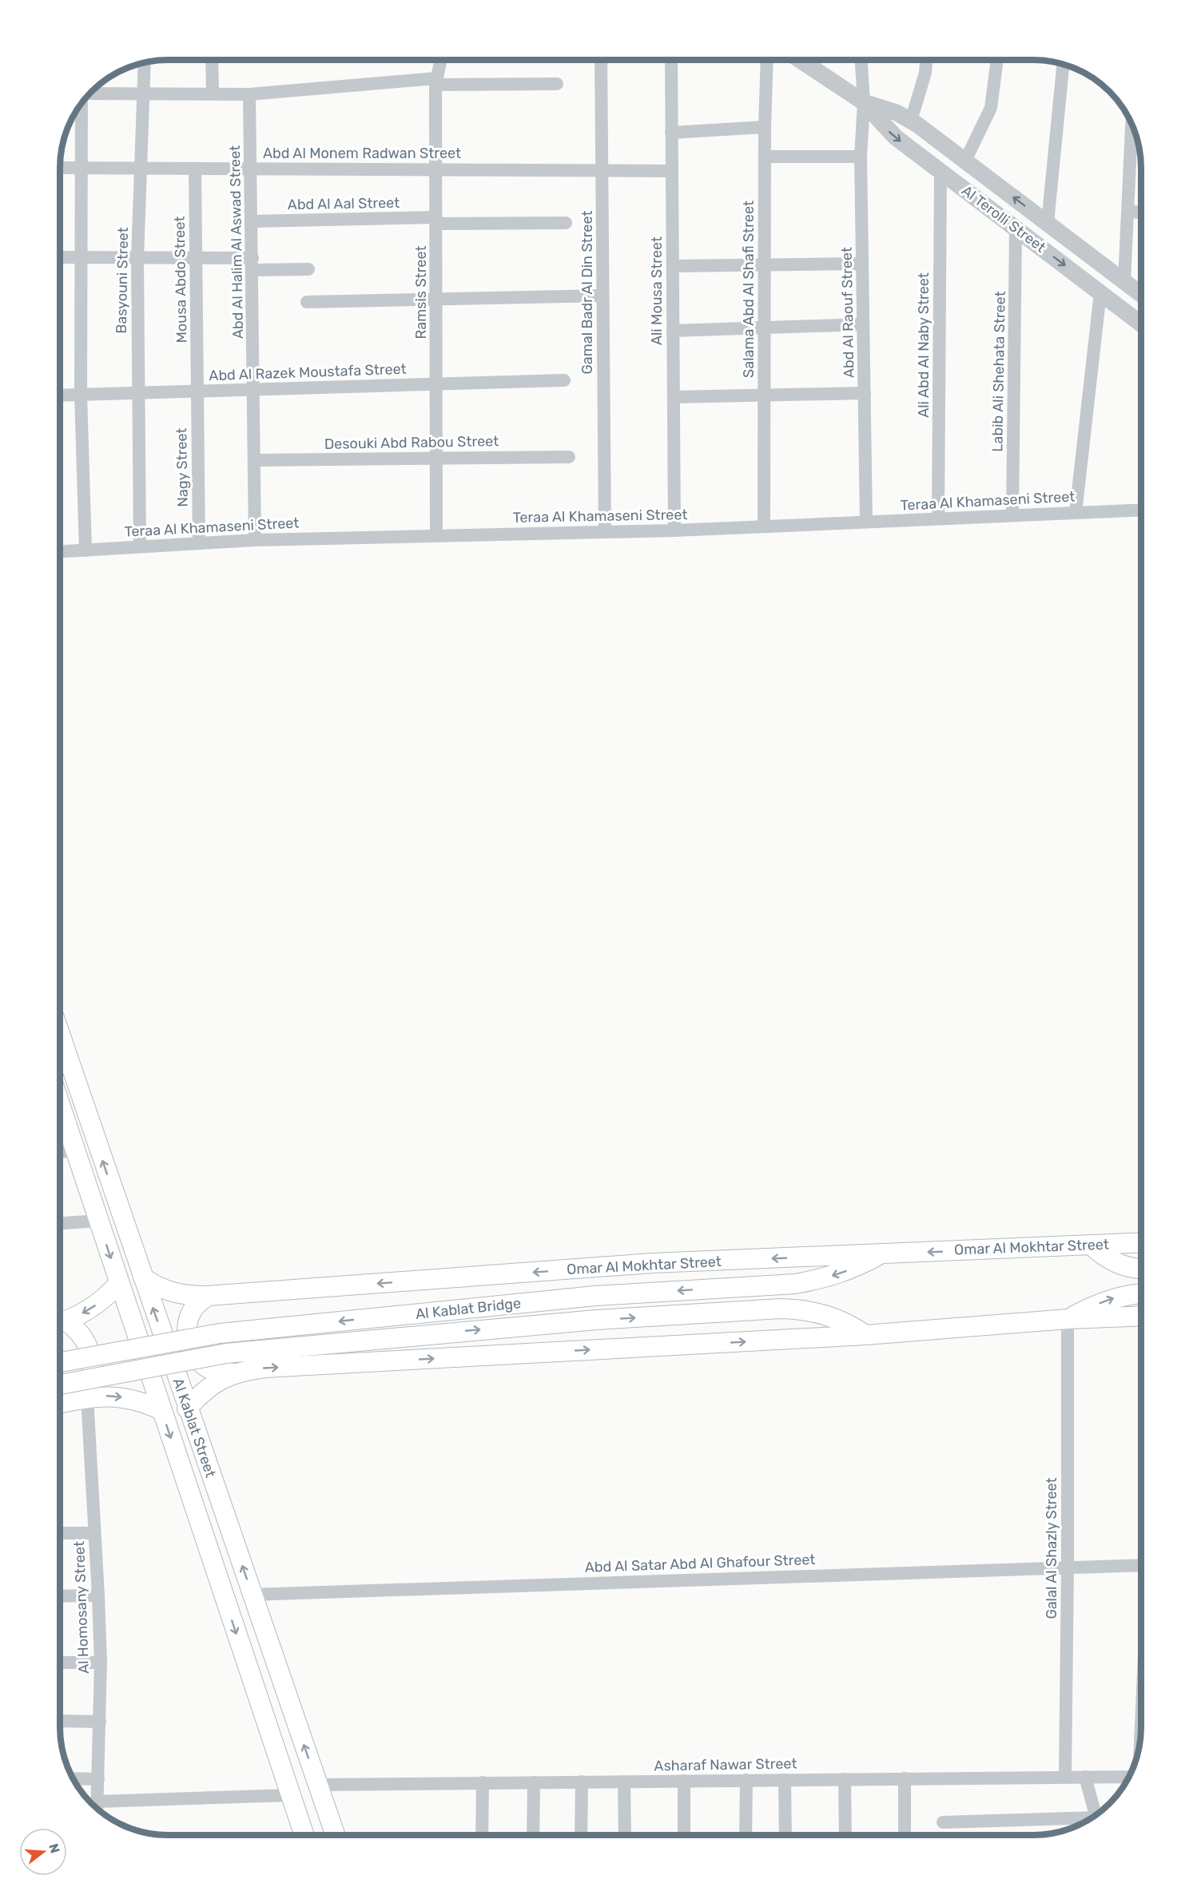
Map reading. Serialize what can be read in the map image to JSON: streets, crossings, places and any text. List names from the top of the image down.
{
  "streets": {
    "main road": ["Omar Al Mokhtar Street", "Al Kablat Bridge", "Al Kablat Street"],
    "street": [
      "Abd Al Monem Radwan Street",
      "Abd Al Aal Street",
      "Al Terolli Street",
      "Abd Al Halim Al Aswad Street",
      "Mousa Abdo Street",
      "Basyouni Street",
      "Salama Abd Al Shafi Street",
      "Ali Mousa Street",
      "Ramsis Street",
      "Gamal Badr Al Din Street",
      "Abd Al Raouf Street",
      "Ali Abd Al Naby Street",
      "Labib Ali Shehata Street",
      "Abd Al Razek Moustafa Street",
      "Desouki Abd Rabou Street",
      "Nagy Street",
      "Teraa Al Khamaseni Street",
      "Galal Al Shazly Street",
      "Abd Al Satar Abd Al Ghafour Street",
      "Al Homosany Street",
      "Asharaf Nawar Street"
    ]
  },
  "crossings": [
    ["Abd Al Monem Radwan Street", "Abd Al Halim Al Aswad Street"],
    ["Abd Al Monem Radwan Street", "Mousa Abdo Street"],
    ["Abd Al Monem Radwan Street", "Basyouni Street"],
    ["Abd Al Monem Radwan Street", "Ali Mousa Street"],
    ["Abd Al Monem Radwan Street", "Ramsis Street"],
    ["Abd Al Monem Radwan Street", "Gamal Badr Al Din Street"],
    ["Abd Al Aal Street", "Abd Al Halim Al Aswad Street"],
    ["Abd Al Aal Street", "Ramsis Street"],
    ["Al Terolli Street", "Abd Al Raouf Street"],
    ["Al Terolli Street", "Ali Abd Al Naby Street"],
    ["Al Terolli Street", "Labib Ali Shehata Street"],
    ["Abd Al Halim Al Aswad Street", "Abd Al Razek Moustafa Street"],
    ["Abd Al Halim Al Aswad Street", "Desouki Abd Rabou Street"],
    ["Abd Al Halim Al Aswad Street", "Teraa Al Khamaseni Street"],
    ["Mousa Abdo Street", "Abd Al Razek Moustafa Street"],
    ["Mousa Abdo Street", "Nagy Street"],
    ["Basyouni Street", "Abd Al Razek Moustafa Street"],
    ["Basyouni Street", "Teraa Al Khamaseni Street"],
    ["Salama Abd Al Shafi Street", "Teraa Al Khamaseni Street"],
    ["Ali Mousa Street", "Teraa Al Khamaseni Street"],
    ["Ramsis Street", "Abd Al Razek Moustafa Street"],
    ["Ramsis Street", "Desouki Abd Rabou Street"],
    ["Ramsis Street", "Teraa Al Khamaseni Street"],
    ["Gamal Badr Al Din Street", "Teraa Al Khamaseni Street"],
    ["Abd Al Raouf Street", "Teraa Al Khamaseni Street"],
    ["Ali Abd Al Naby Street", "Teraa Al Khamaseni Street"],
    ["Labib Ali Shehata Street", "Teraa Al Khamaseni Street"],
    ["Abd Al Razek Moustafa Street", "Nagy Street"],
    ["Nagy Street", "Teraa Al Khamaseni Street"],
    ["Omar Al Mokhtar Street", "Al Kablat Bridge"],
    ["Omar Al Mokhtar Street", "Al Kablat Street"],
    ["Al Kablat Street", "Abd Al Satar Abd Al Ghafour Street"],
    ["Al Kablat Street", "Asharaf Nawar Street"],
    ["Galal Al Shazly Street", "Abd Al Satar Abd Al Ghafour Street"],
    ["Galal Al Shazly Street", "Asharaf Nawar Street"]
  ],
  "north": "right"
}
